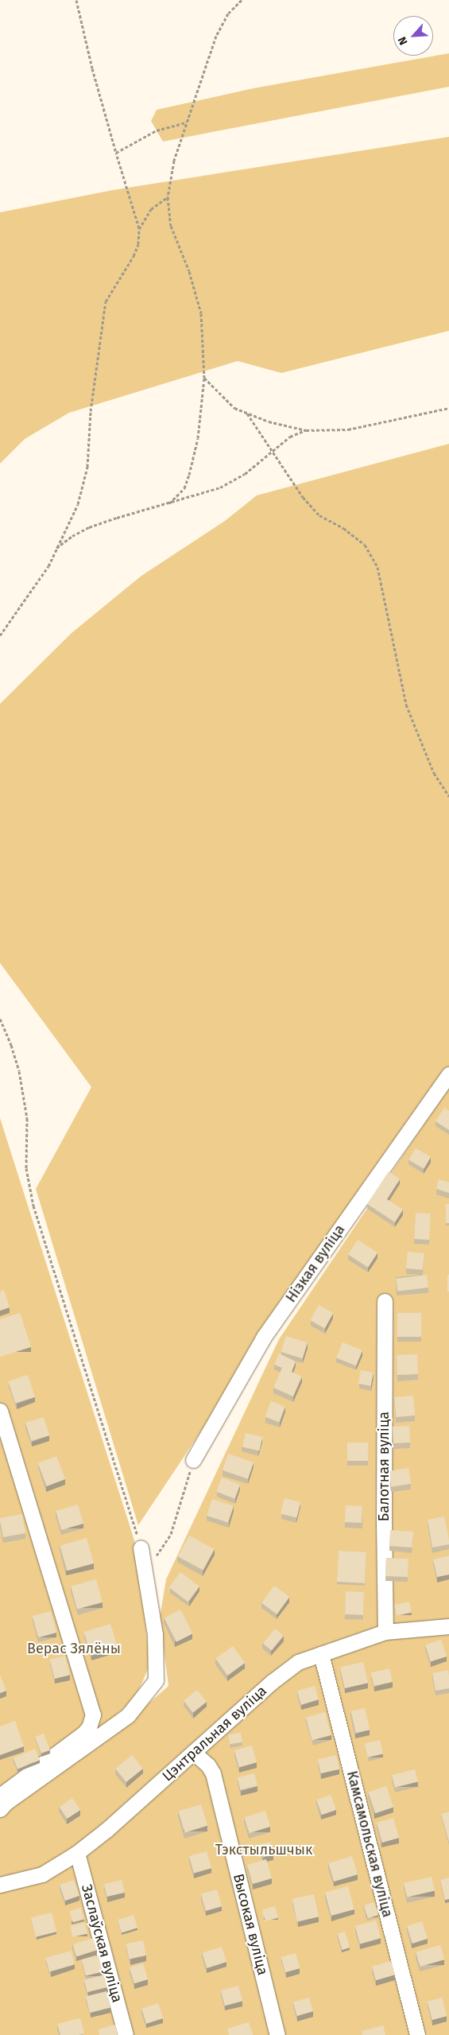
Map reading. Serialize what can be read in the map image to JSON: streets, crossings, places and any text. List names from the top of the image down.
{
  "streets": {
    "street": [
      "Нізкая вуліца",
      "Балотная вуліца",
      "Цэнтральная вуліца",
      "Камсамольская вуліца",
      "Высокая вуліца",
      "Заслаўская вуліца"
    ]
  },
  "crossings": [
    ["Балотная вуліца", "Цэнтральная вуліца"],
    ["Цэнтральная вуліца", "Камсамольская вуліца"],
    ["Цэнтральная вуліца", "Высокая вуліца"],
    ["Цэнтральная вуліца", "Заслаўская вуліца"]
  ],
  "parks": ["Верас Зялёны", "Тэкстыльшчык"],
  "north": "bottom left"
}
